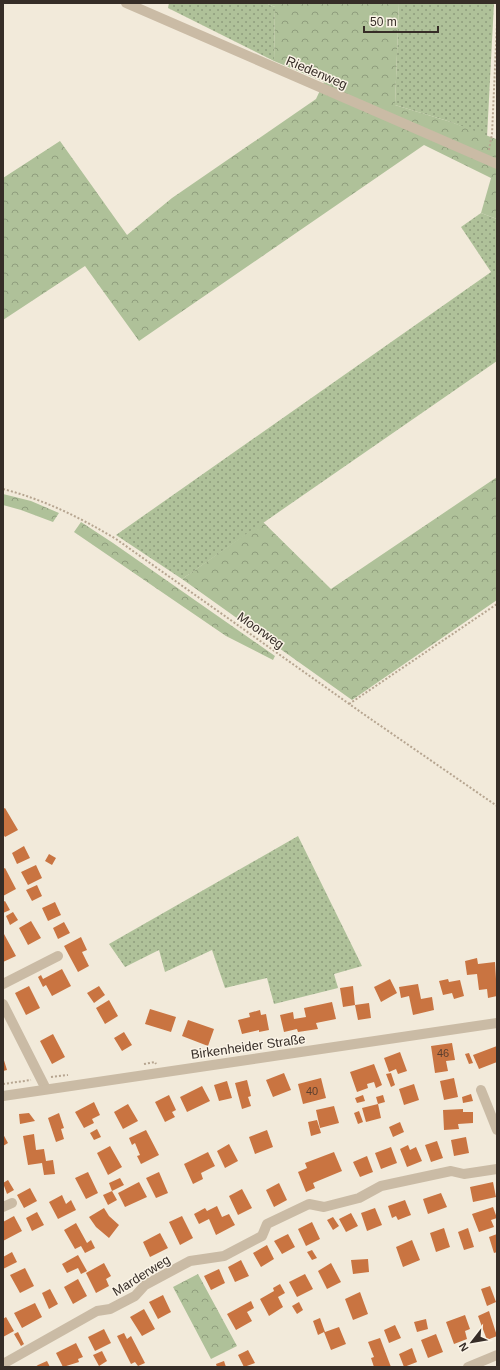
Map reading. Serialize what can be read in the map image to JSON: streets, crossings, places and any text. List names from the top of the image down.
{
  "streets": {
    "street": ["Riedenweg", "Birkenheider Straße", "Marderweg"],
    "path": ["Moorweg"]
  },
  "house_numbers": ["46", "40"],
  "scale_bar": "50 m",
  "north": "bottom left"
}
